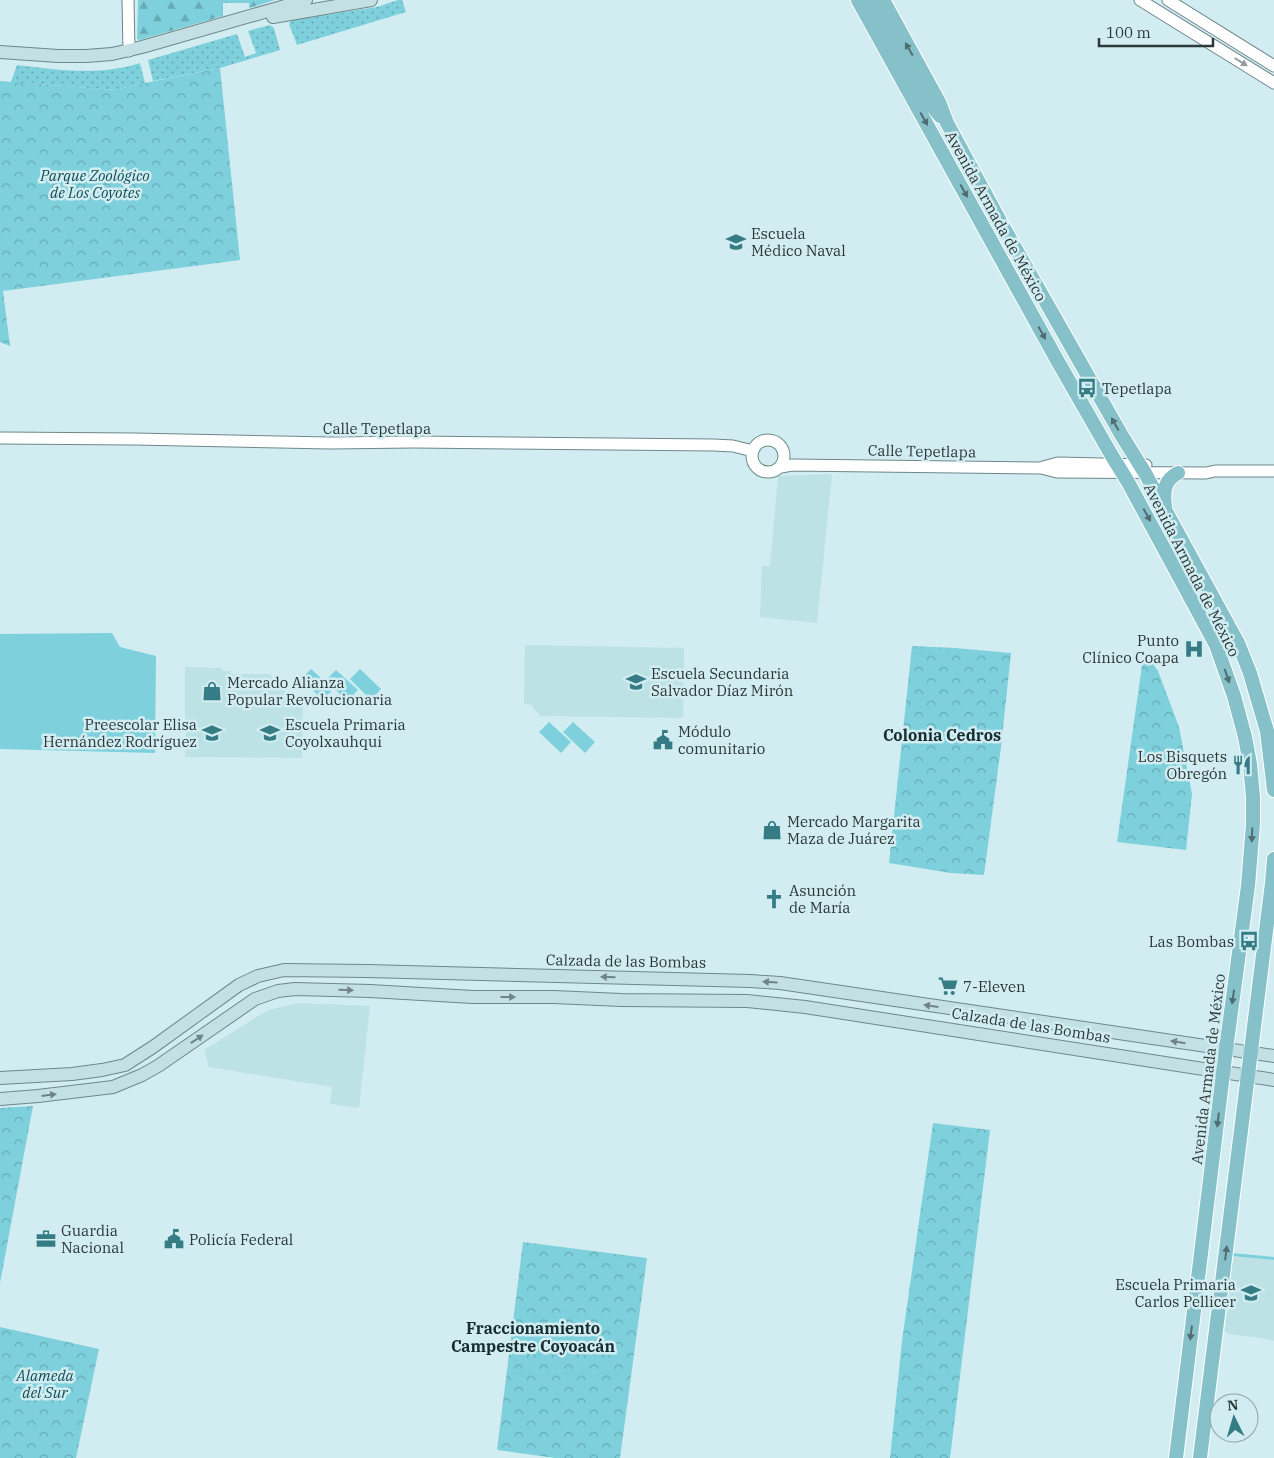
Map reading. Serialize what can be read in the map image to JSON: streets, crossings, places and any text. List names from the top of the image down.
{
  "streets": {
    "main road": ["Avenida Armada de México", "Calzada de las Bombas"],
    "street": ["Calle Tepetlapa"]
  },
  "crossings": [
    ["Avenida Armada de México", "Calle Tepetlapa"],
    ["Avenida Armada de México", "Calzada de las Bombas"]
  ],
  "districts": ["Colonia Cedros", "Fraccionamiento Campestre Coyoacán"],
  "parks": ["Parque Zoológico de Los Coyotes", "Alameda del Sur"],
  "places": {
    "school or university": [
      "Escuela Médico Naval",
      "Escuela Secundaria Salvador Díaz Mirón",
      "Preescolar Elisa Hernández Rodríguez",
      "Escuela Primaria Coyolxauhqui",
      "Escuela Primaria Carlos Pellicer"
    ],
    "bus stop": ["Tepetlapa", "Las Bombas"],
    "hospital": ["Punto Clínico Coapa"],
    "shop": ["Mercado Alianza Popular Revolucionaria", "Mercado Margarita Maza de Juárez"],
    "public building": ["Módulo comunitario", "Policía Federal"],
    "restaurant": ["Los Bisquets Obregón"],
    "church": ["Asunción de María"],
    "supermarket": ["7-Eleven"],
    "office": ["Guardia Nacional"]
  },
  "scale_bar": "100 m",
  "north": "top"
}
